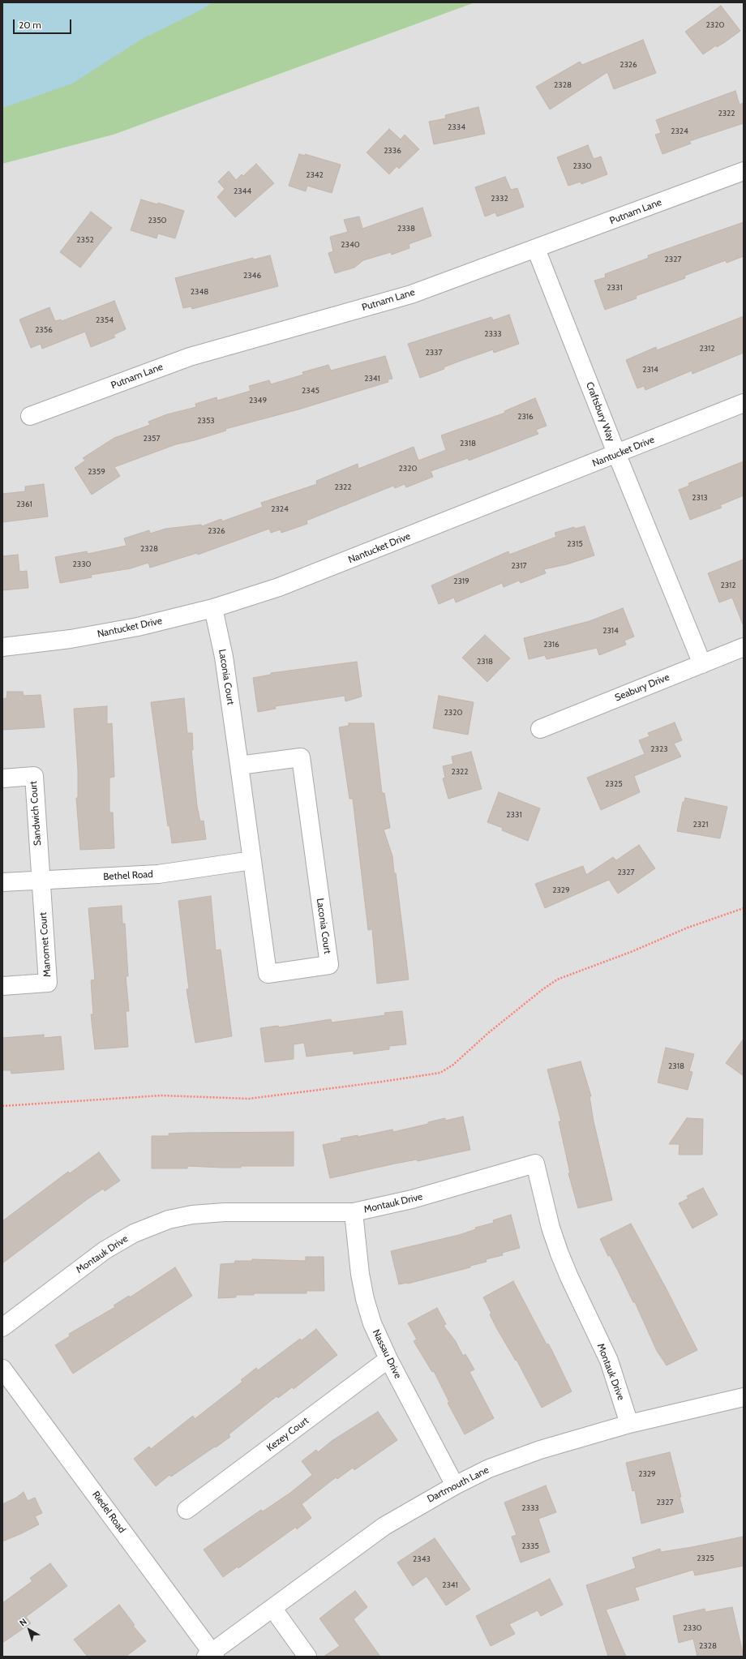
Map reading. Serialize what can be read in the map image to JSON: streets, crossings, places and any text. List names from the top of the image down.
{
  "streets": {
    "street": [
      "Putnam Lane",
      "Craftsbury Way",
      "Nantucket Drive",
      "Laconia Court",
      "Seabury Drive",
      "Sandwich Court",
      "Bethel Road",
      "Manomet Court",
      "Montauk Drive",
      "Nassau Drive",
      "Kezey Court",
      "Dartmouth Lane",
      "Riedel Road"
    ]
  },
  "crossings": [
    ["Putnam Lane", "Craftsbury Way"],
    ["Craftsbury Way", "Nantucket Drive"],
    ["Craftsbury Way", "Seabury Drive"],
    ["Nantucket Drive", "Laconia Court"],
    ["Laconia Court", "Bethel Road"],
    ["Sandwich Court", "Bethel Road"],
    ["Sandwich Court", "Manomet Court"],
    ["Bethel Road", "Manomet Court"],
    ["Montauk Drive", "Nassau Drive"],
    ["Montauk Drive", "Dartmouth Lane"],
    ["Nassau Drive", "Kezey Court"],
    ["Nassau Drive", "Dartmouth Lane"],
    ["Dartmouth Lane", "Riedel Road"]
  ],
  "house_numbers": [
    "2320",
    "2326",
    "2328",
    "2322",
    "2334",
    "2324",
    "2336",
    "2330",
    "2342",
    "2344",
    "2332",
    "2350",
    "2338",
    "2352",
    "2340",
    "2327",
    "2346",
    "2331",
    "2348",
    "2354",
    "2356",
    "2333",
    "2312",
    "2337",
    "2314",
    "2341",
    "2345",
    "2349",
    "2316",
    "2353",
    "2357",
    "2318",
    "2320",
    "2359",
    "2322",
    "2313",
    "2361",
    "2324",
    "2326",
    "2315",
    "2328",
    "2330",
    "2317",
    "2319",
    "2312",
    "2314",
    "2316",
    "2318",
    "2320",
    "2323",
    "2322",
    "2325",
    "2331",
    "2321",
    "2327",
    "2329",
    "2318",
    "2329",
    "2327",
    "2333",
    "2335",
    "2325",
    "2343",
    "2341",
    "2330",
    "2328"
  ],
  "scale_bar": "20 m",
  "north": "top left"
}
